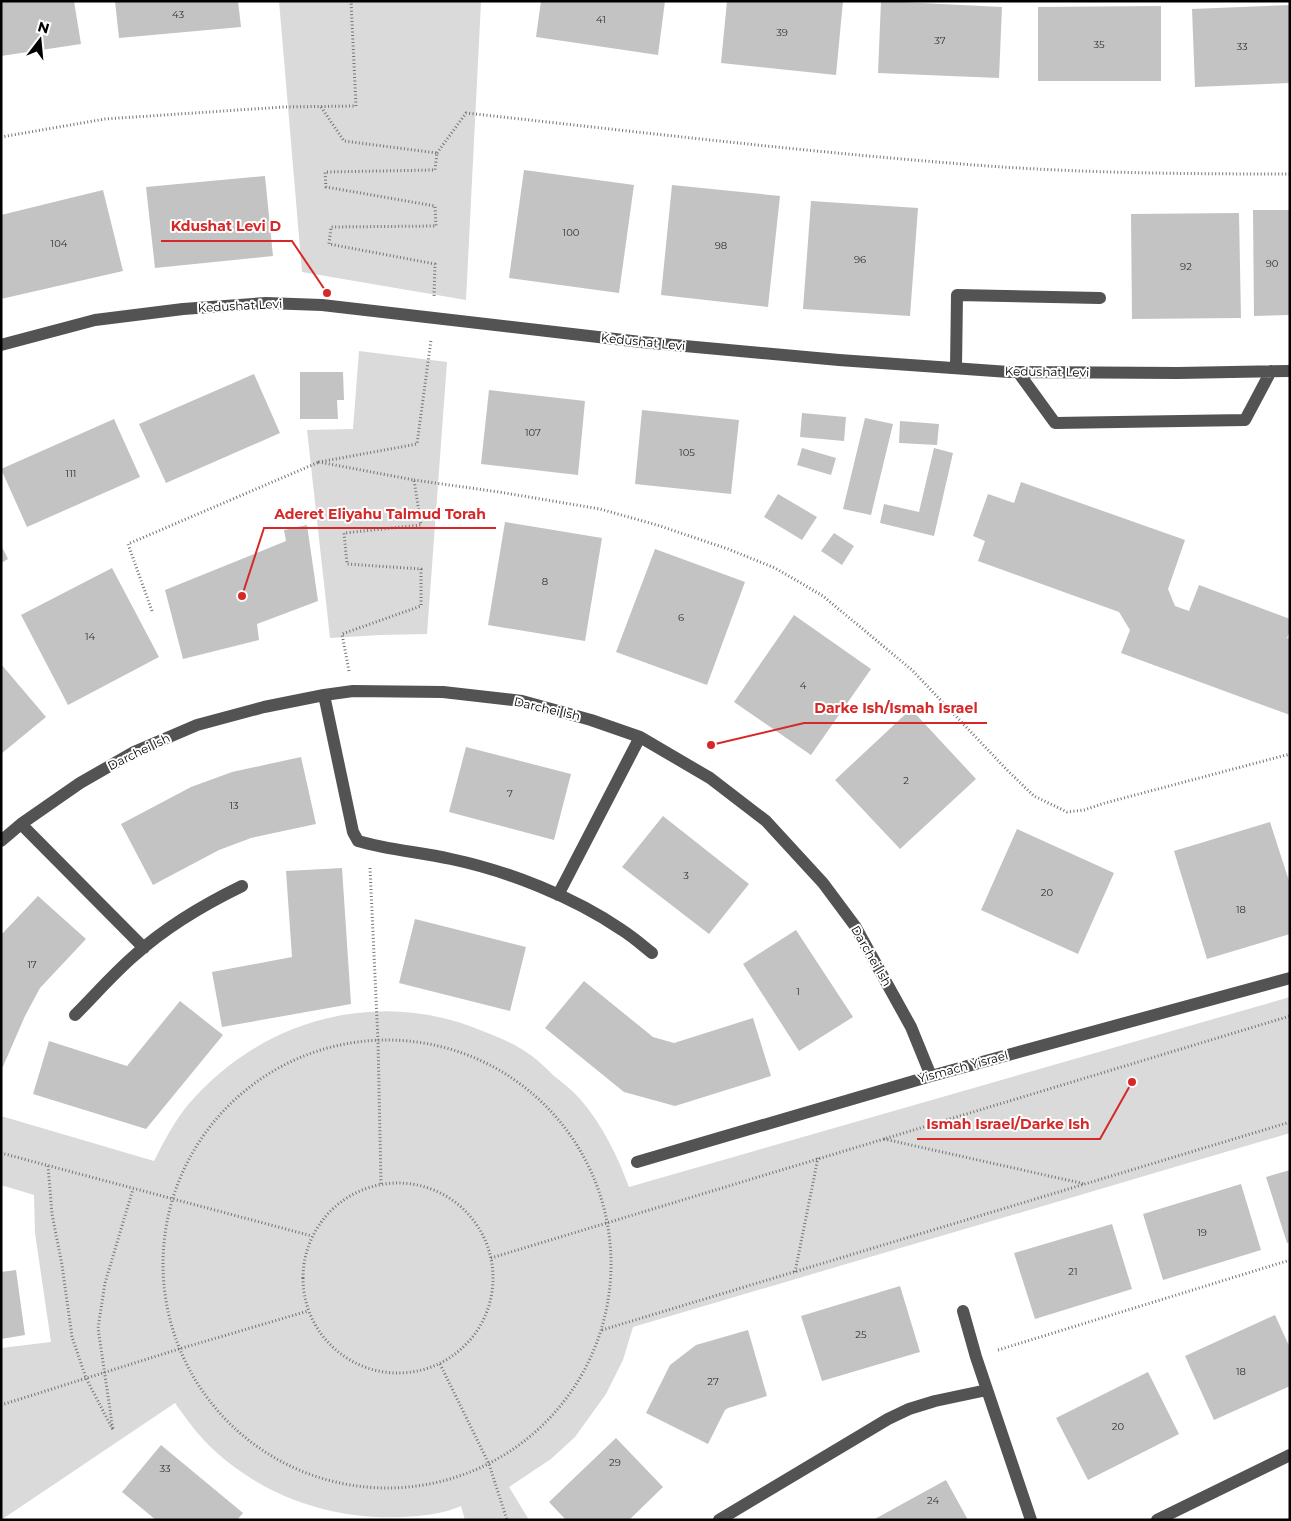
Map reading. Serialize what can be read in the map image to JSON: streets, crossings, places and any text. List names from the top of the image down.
{
  "streets": {
    "street": ["Kedushat Levi", "Darchei Ish", "Yismach Yisrael"]
  },
  "crossings": [
    ["Darchei Ish", "Yismach Yisrael"]
  ],
  "places": [
    "Kdushat Levi D",
    "Aderet Eliyahu Talmud Torah",
    "Darke Ish/Ismah Israel",
    "Ismah Israel/Darke Ish"
  ],
  "house_numbers": [
    "43",
    "41",
    "39",
    "37",
    "35",
    "33",
    "100",
    "104",
    "98",
    "96",
    "90",
    "92",
    "107",
    "105",
    "111",
    "8",
    "6",
    "14",
    "4",
    "2",
    "7",
    "13",
    "3",
    "20",
    "18",
    "17",
    "1",
    "19",
    "21",
    "25",
    "18",
    "27",
    "20",
    "29",
    "33",
    "24"
  ],
  "north": "top"
}
